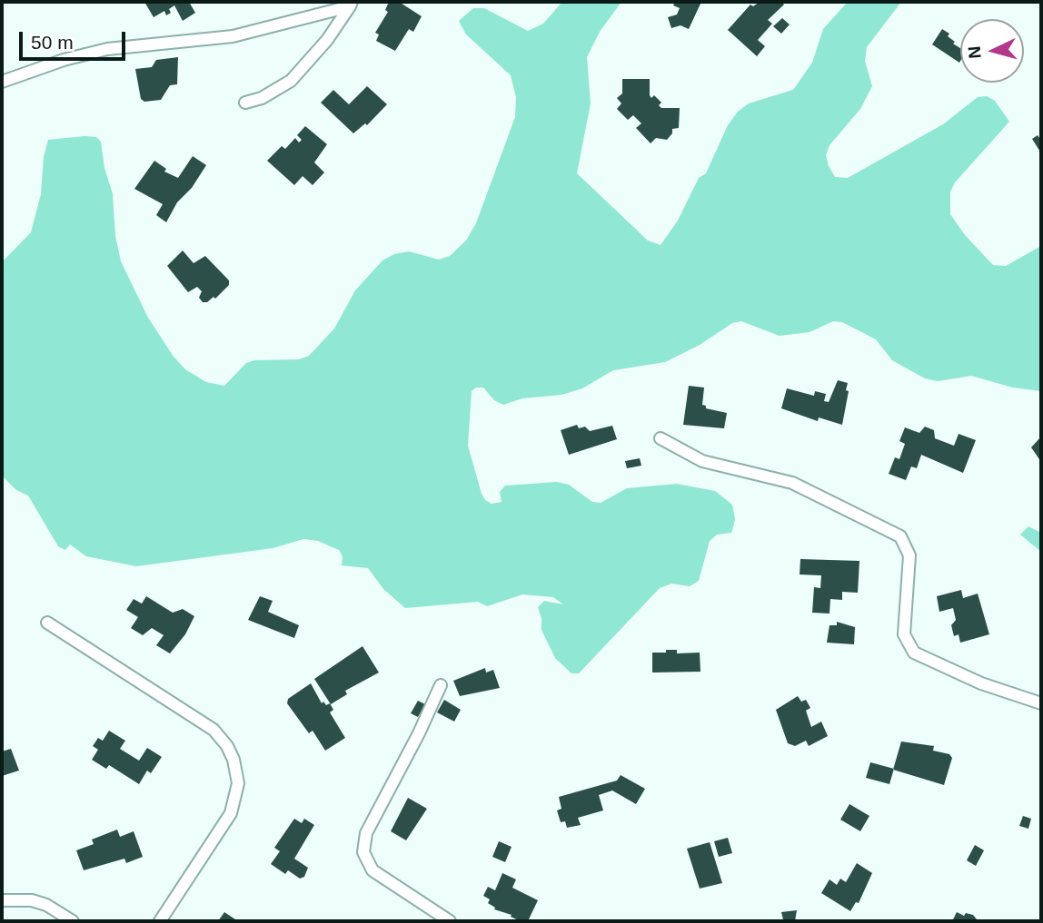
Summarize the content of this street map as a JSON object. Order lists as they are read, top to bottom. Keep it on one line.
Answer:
{"scale_bar":"50 m","north":"left"}
